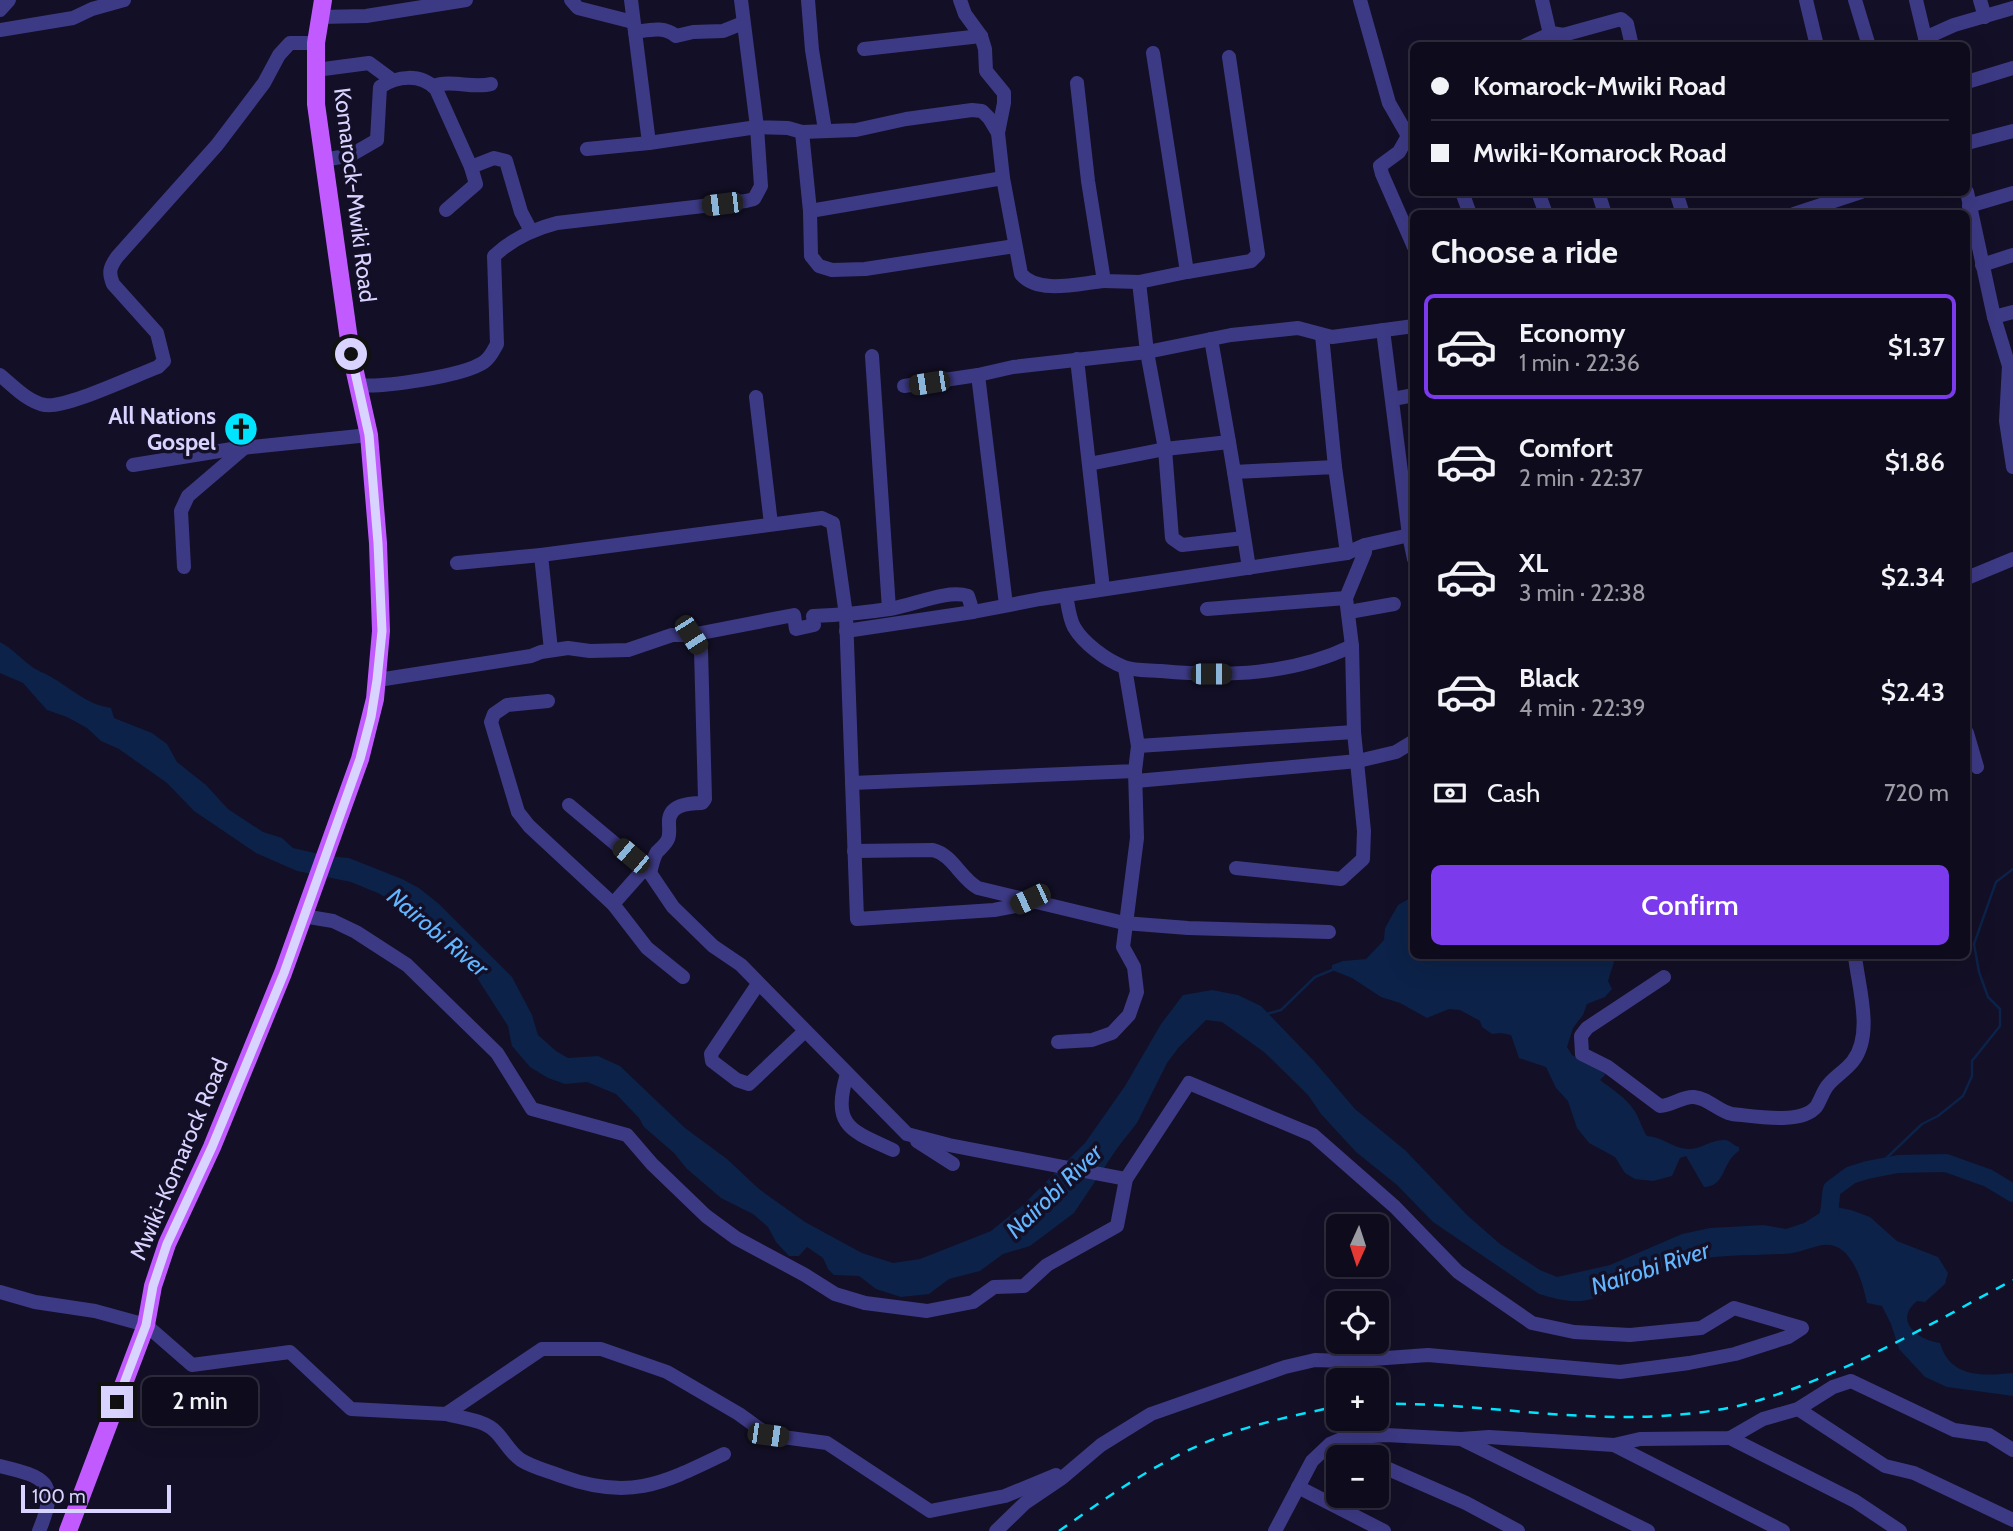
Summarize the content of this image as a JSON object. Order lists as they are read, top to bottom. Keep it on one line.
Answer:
{"streets":{"main road":["Komarock-Mwiki Road","Mwiki-Komarock Road"]},"crossings":[["Komarock-Mwiki Road","Mwiki-Komarock Road"]],"water":["Nairobi River"],"places":{"church":["All Nations Gospel"]},"scale_bar":"100 m","north":"bottom","page":{"banner":["Komarock-Mwiki Road","Mwiki-Komarock Road"],"heading":"Choose a ride","list":[{"name":"Economy","note":"1 min · 22:36","value":"$1.37"},{"name":"Comfort","note":"2 min · 22:37","value":"$1.86"},{"name":"XL","note":"3 min · 22:38","value":"$2.34"},{"name":"Black","note":"4 min · 22:39","value":"$2.43"}],"pay":["Cash","720 m"],"buttons":"Confirm","map_buttons":["+","−"],"bubble":"2 min","scale":"100 m"}}
